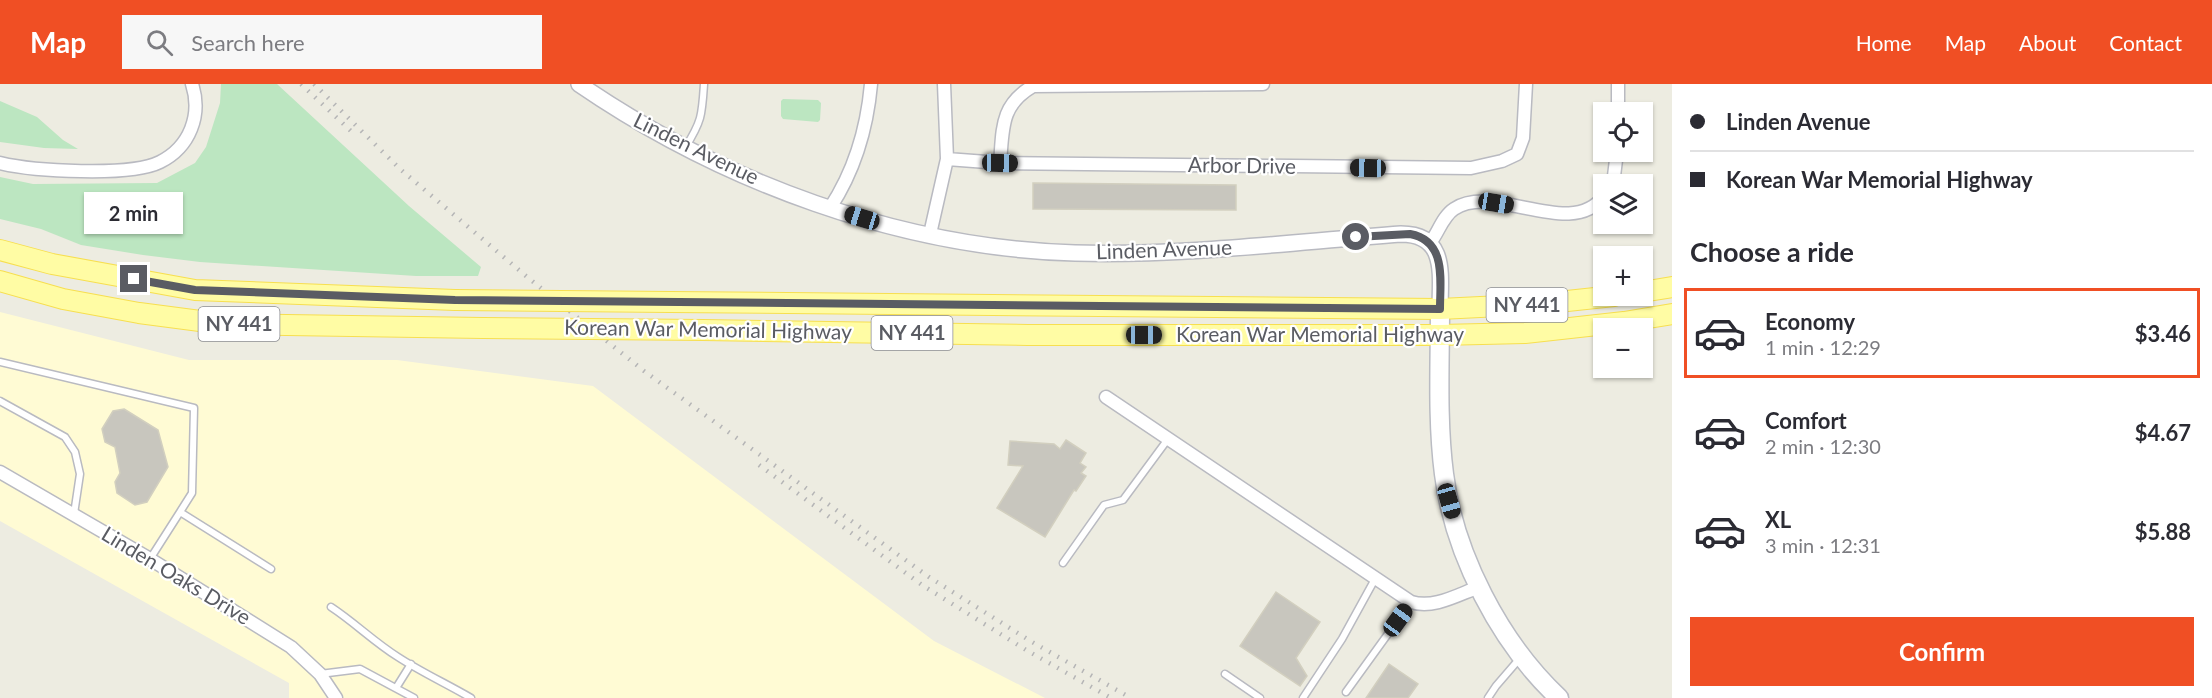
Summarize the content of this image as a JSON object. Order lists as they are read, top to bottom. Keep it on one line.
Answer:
{"streets":{"main road":["NY 441","Korean War Memorial Highway"],"street":["Linden Avenue","Arbor Drive","Linden Oaks Drive"]},"page":{"header":"Map","search":"Search here","nav":["Home","Map","About","Contact"],"banner":["Linden Avenue","Korean War Memorial Highway"],"map_buttons":["+","−"],"bubble":"2 min","heading":"Choose a ride","list":[{"name":"Economy","note":"1 min · 12:29","value":"$3.46"},{"name":"Comfort","note":"2 min · 12:30","value":"$4.67"},{"name":"XL","note":"3 min · 12:31","value":"$5.88"}],"buttons":"Confirm"}}
